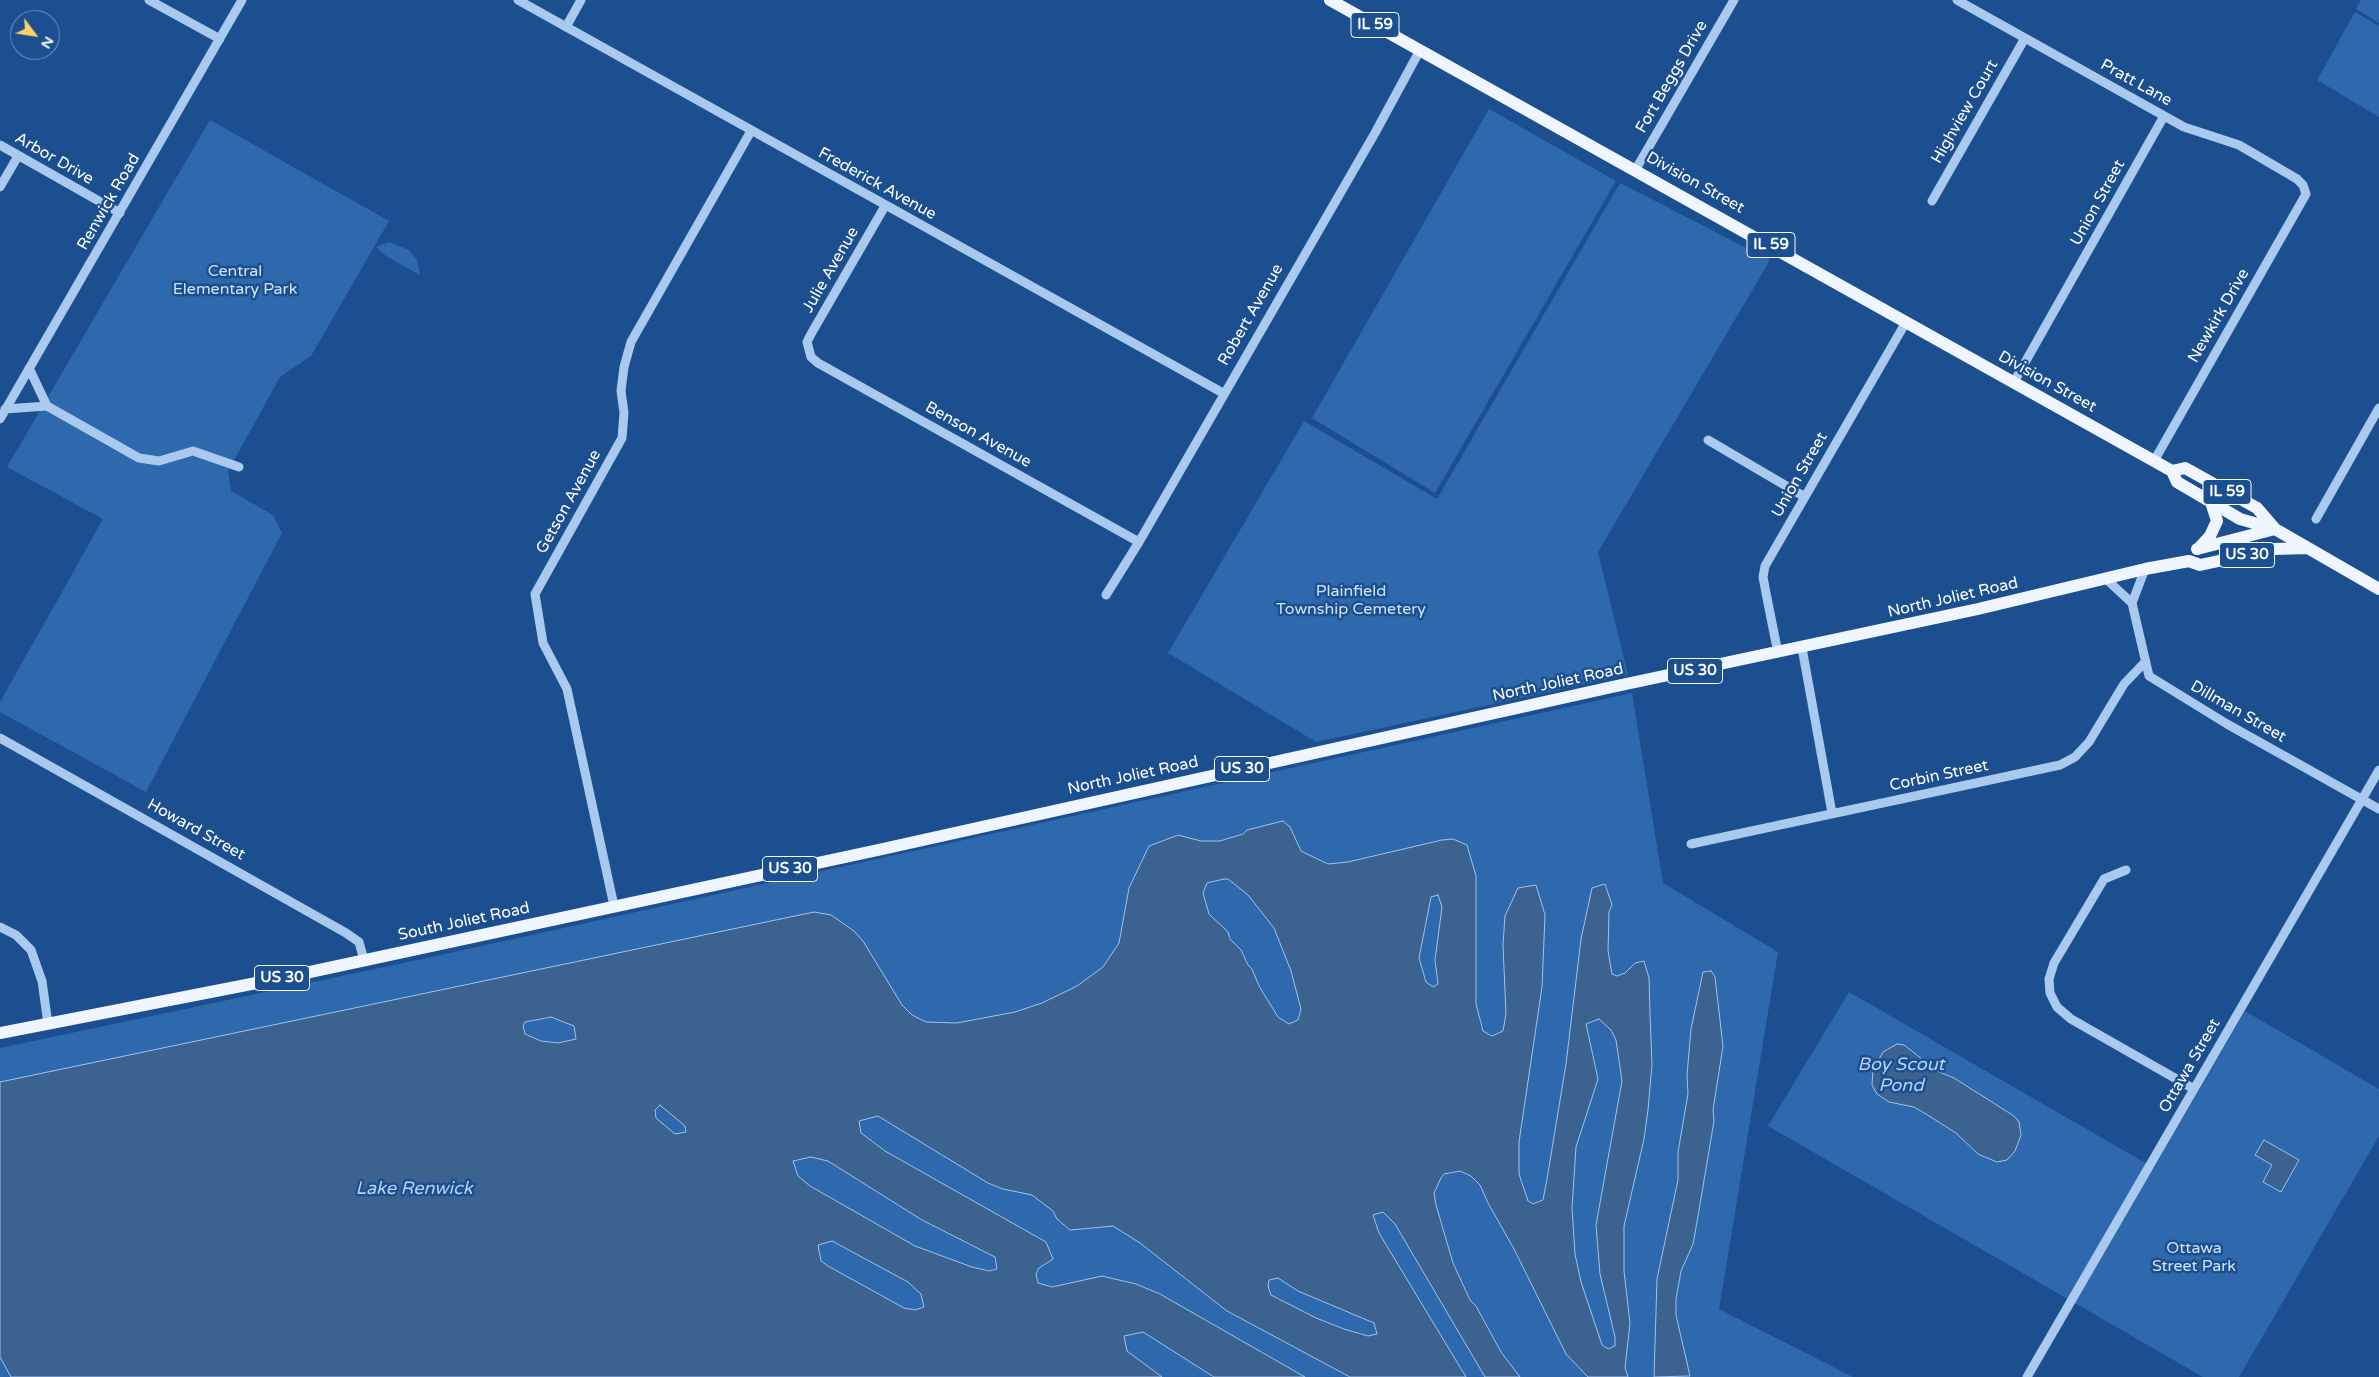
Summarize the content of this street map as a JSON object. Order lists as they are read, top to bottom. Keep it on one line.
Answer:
{"streets":{"main road":["IL 59","Division Street","US 30","North Joliet Road","South Joliet Road"],"street":["Fort Beggs Drive","Pratt Lane","Highview Court","Arbor Drive","Frederick Avenue","Renwick Road","Union Street","Julie Avenue","Robert Avenue","Newkirk Drive","Benson Avenue","Getson Avenue","Dillman Street","Corbin Street","Howard Street","Ottawa Street"]},"crossings":[["Fort Beggs Drive","Division Street"],["Pratt Lane","Highview Court"],["Pratt Lane","Union Street"],["Pratt Lane","Newkirk Drive"],["Arbor Drive","Renwick Road"],["Division Street","Union Street"],["Division Street","Robert Avenue"],["Division Street","Newkirk Drive"],["Division Street","US 30"],["Frederick Avenue","Julie Avenue"],["Frederick Avenue","Robert Avenue"],["Frederick Avenue","Getson Avenue"],["Union Street","North Joliet Road"],["Julie Avenue","Benson Avenue"],["Robert Avenue","Benson Avenue"],["Getson Avenue","South Joliet Road"],["US 30","North Joliet Road"],["North Joliet Road","South Joliet Road"],["Dillman Street","Corbin Street"],["Dillman Street","Ottawa Street"],["Howard Street","South Joliet Road"]],"water":["Boy Scout Pond","Lake Renwick"],"parks":["Central Elementary Park","Plainfield Township Cemetery","Ottawa Street Park"],"north":"bottom right"}
